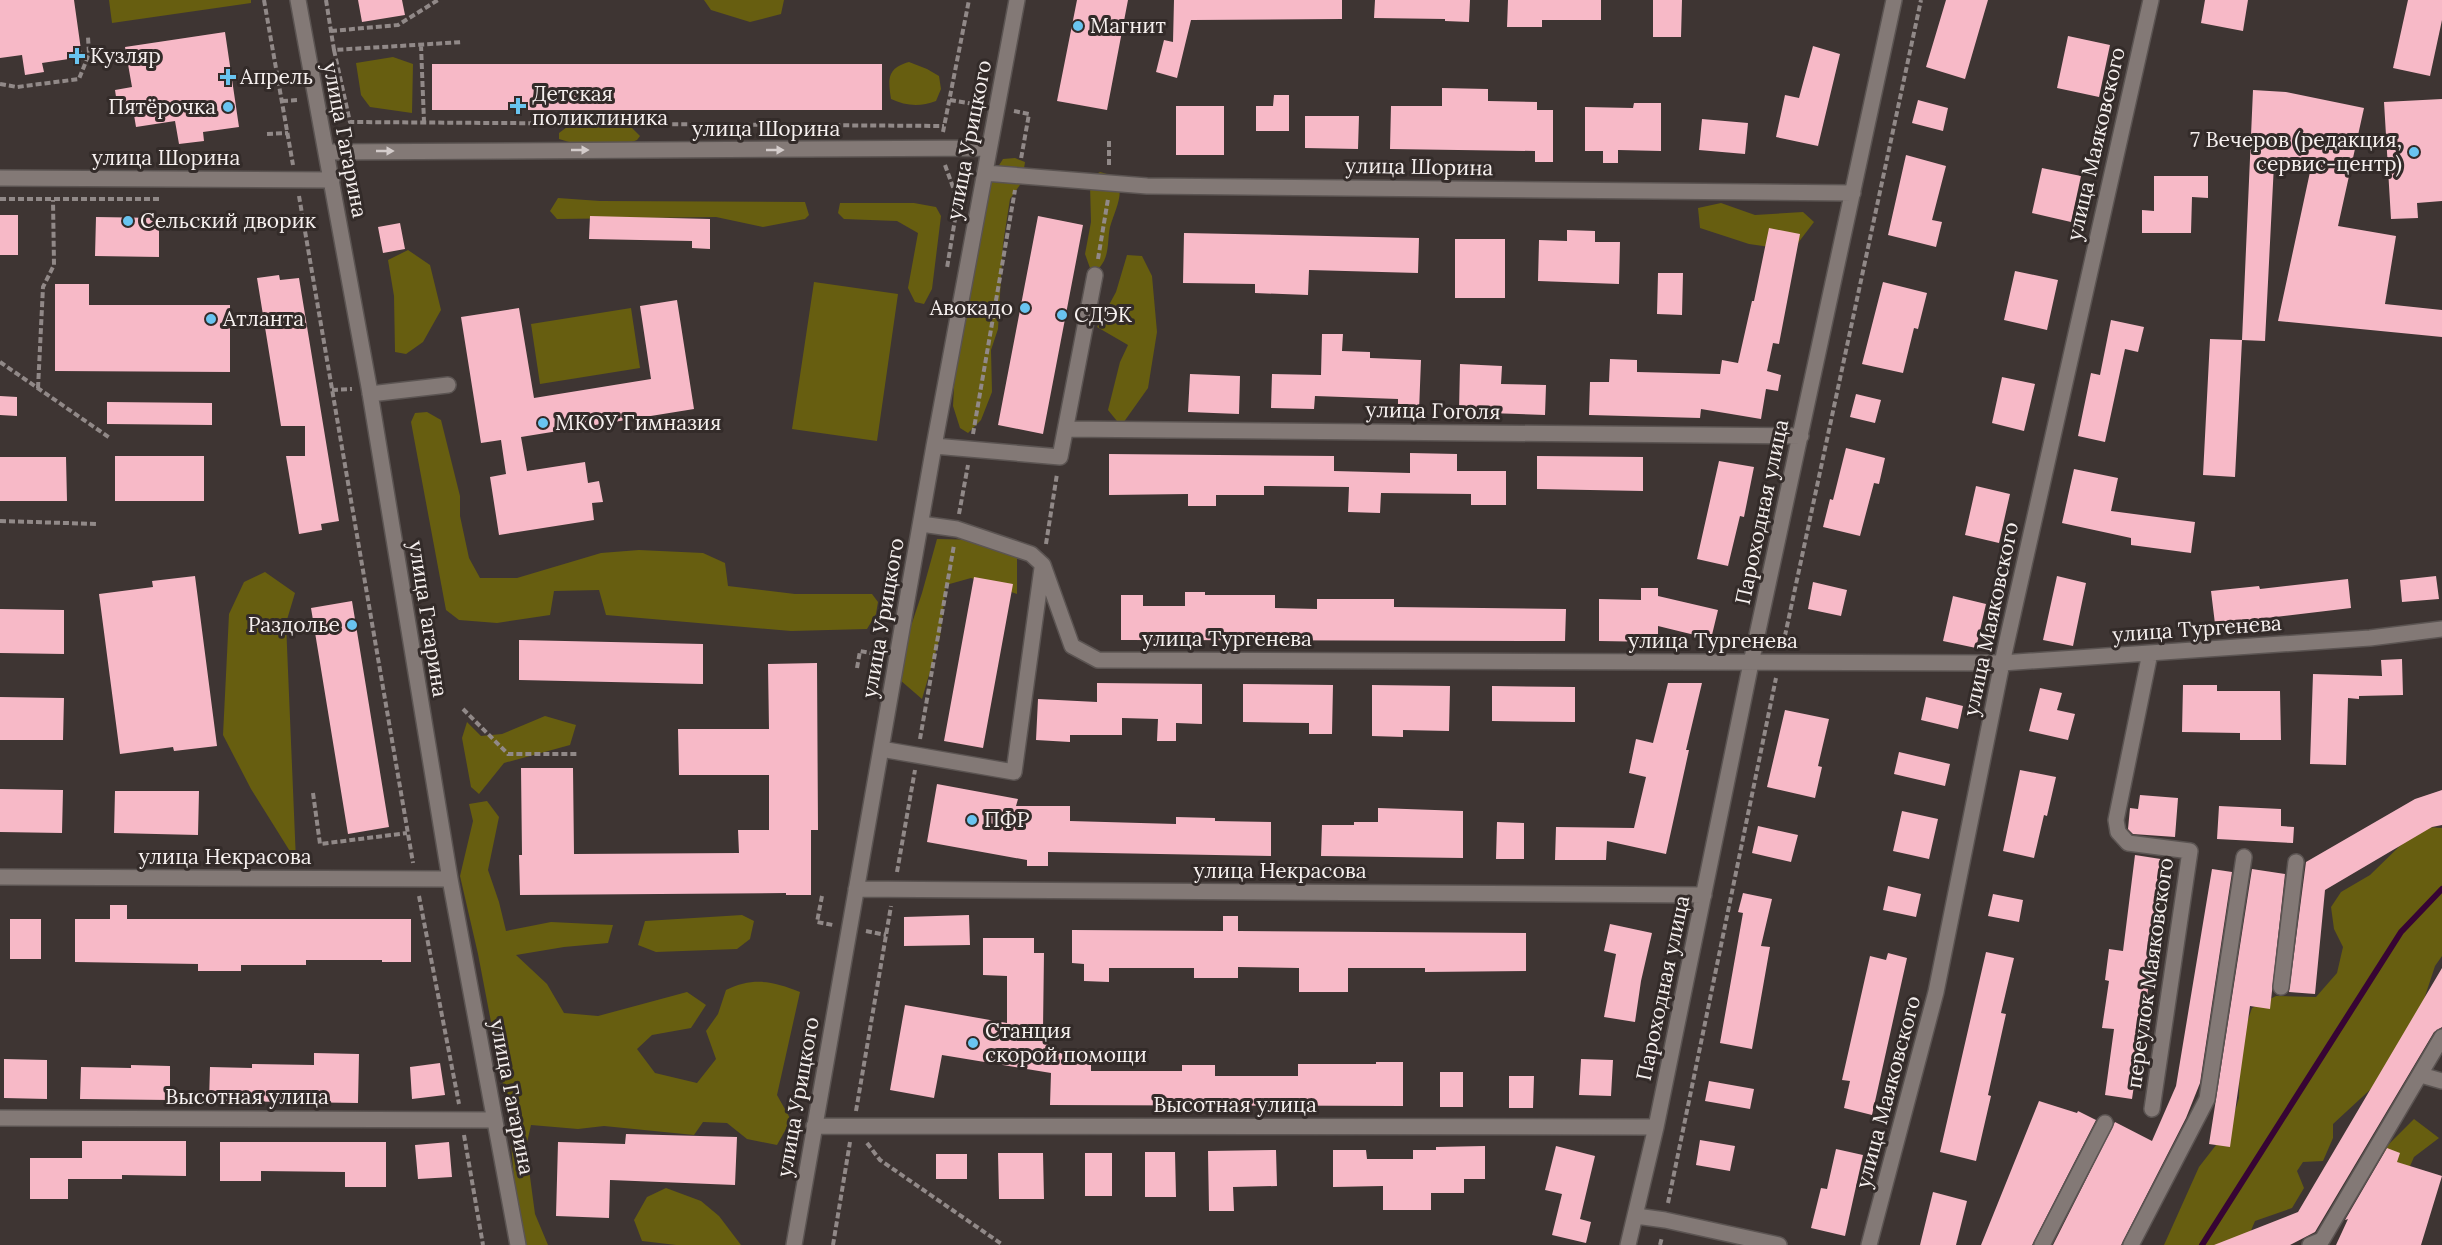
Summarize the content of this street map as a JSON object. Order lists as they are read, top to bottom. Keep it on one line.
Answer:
{"streets":{"street":["улица Шорина","улица Гагарина","улица Урицкого","улица Маяковского","улица Гоголя","Пароходная улица","улица Тургенева","улица Некрасова","переулок Маяковского","Высотная улица"]},"crossings":[["улица Шорина","улица Гагарина"],["улица Шорина","улица Урицкого"],["улица Шорина","Пароходная улица"],["улица Гагарина","улица Некрасова"],["улица Гагарина","Высотная улица"],["улица Урицкого","улица Некрасова"],["улица Урицкого","Высотная улица"],["улица Маяковского","улица Тургенева"],["улица Гоголя","Пароходная улица"],["Пароходная улица","улица Тургенева"],["Пароходная улица","улица Некрасова"],["Пароходная улица","Высотная улица"],["улица Тургенева","переулок Маяковского"]],"places":{"other":["Магнит","Пятёрочка","7 Вечеров (редакция, сервис-центр)","Сельский дворик","Авокадо","СДЭК","Атланта","МКОУ Гимназия","Раздолье","ПФР","Станция скорой помощи"],"health":["Кузляр","Апрель","Детская поликлиника"]}}
